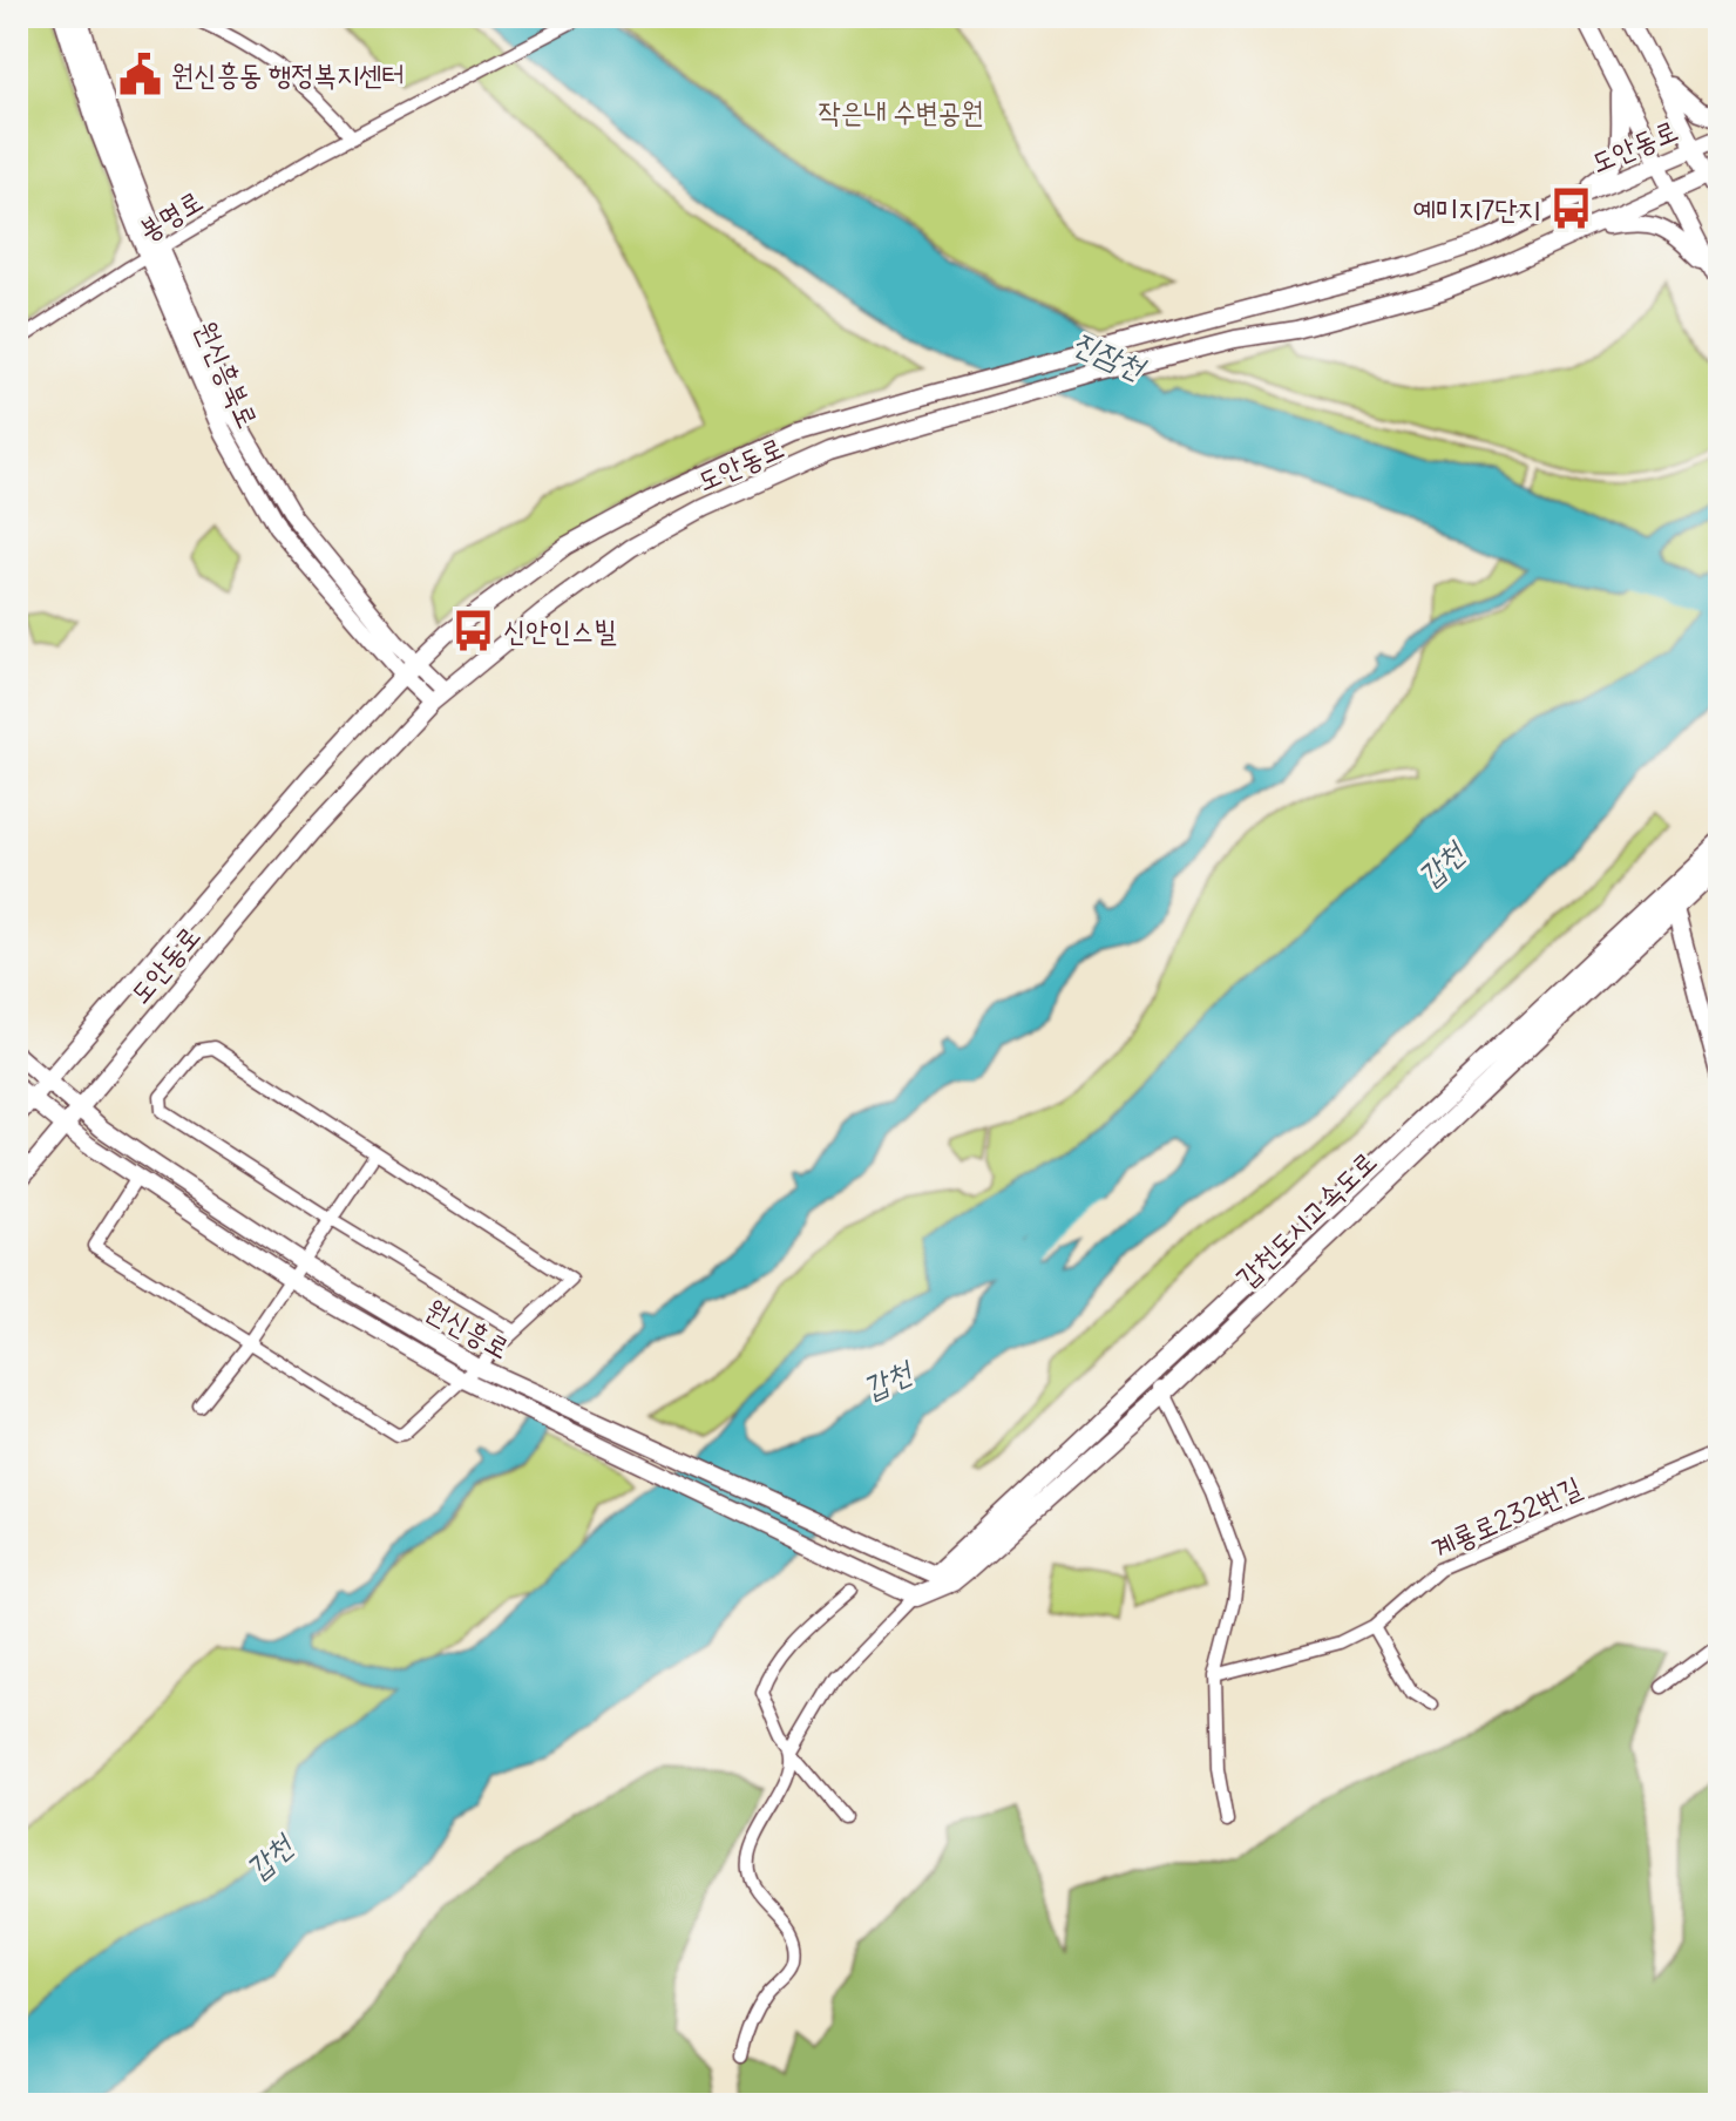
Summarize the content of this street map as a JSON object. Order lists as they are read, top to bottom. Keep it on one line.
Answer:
{"streets":{"main road":["갑천도시고속도로"],"street":["도안동로","봉명로","원신흥북로","원신흥로","계룡로232번길"]},"crossings":[["도안동로","원신흥북로"],["도안동로","원신흥로"],["봉명로","원신흥북로"],["갑천도시고속도로","원신흥로"]],"water":["진잠천","갑천"],"parks":["작은내 수변공원"],"places":{"public building":["원신흥동 행정복지센터"],"bus stop":["예미지7단지","신안인스빌"]}}
